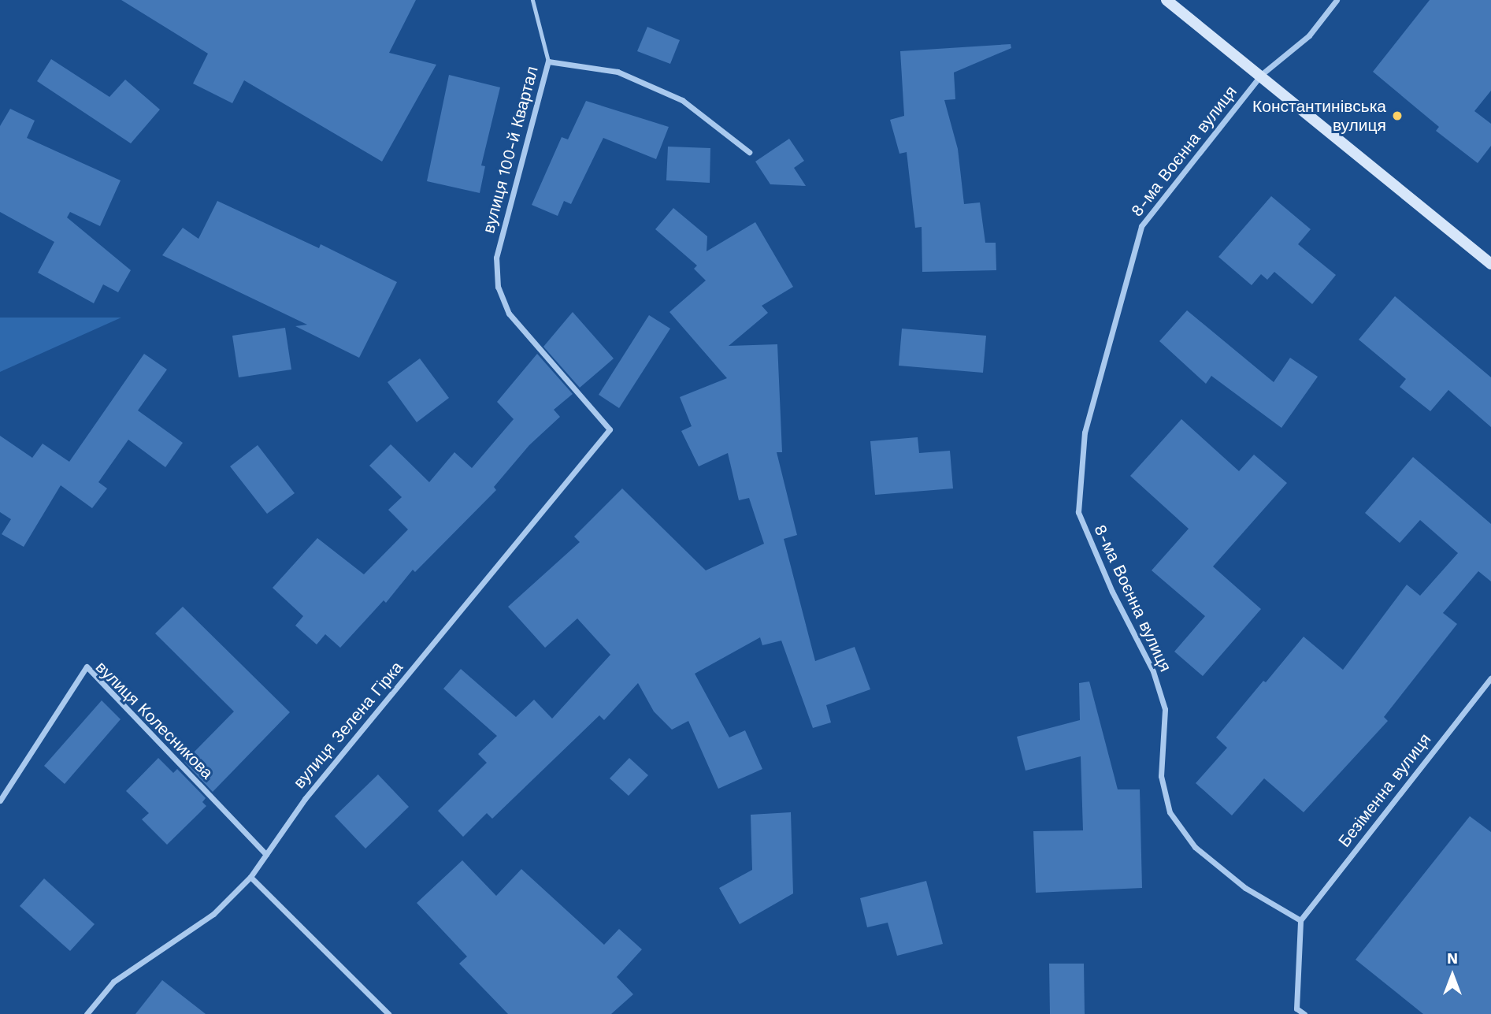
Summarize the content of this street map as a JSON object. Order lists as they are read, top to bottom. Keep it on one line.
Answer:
{"streets":{"street":["вулиця 100-й Квартал","8-ма Воєнна вулиця","вулиця Колесникова","вулиця Зелена Гірка","Безіменна вулиця"]},"crossings":[["вулиця 100-й Квартал","вулиця Зелена Гірка"],["8-ма Воєнна вулиця","Безіменна вулиця"],["вулиця Колесникова","вулиця Зелена Гірка"]],"places":["Константинівська вулиця"],"north":"top"}
